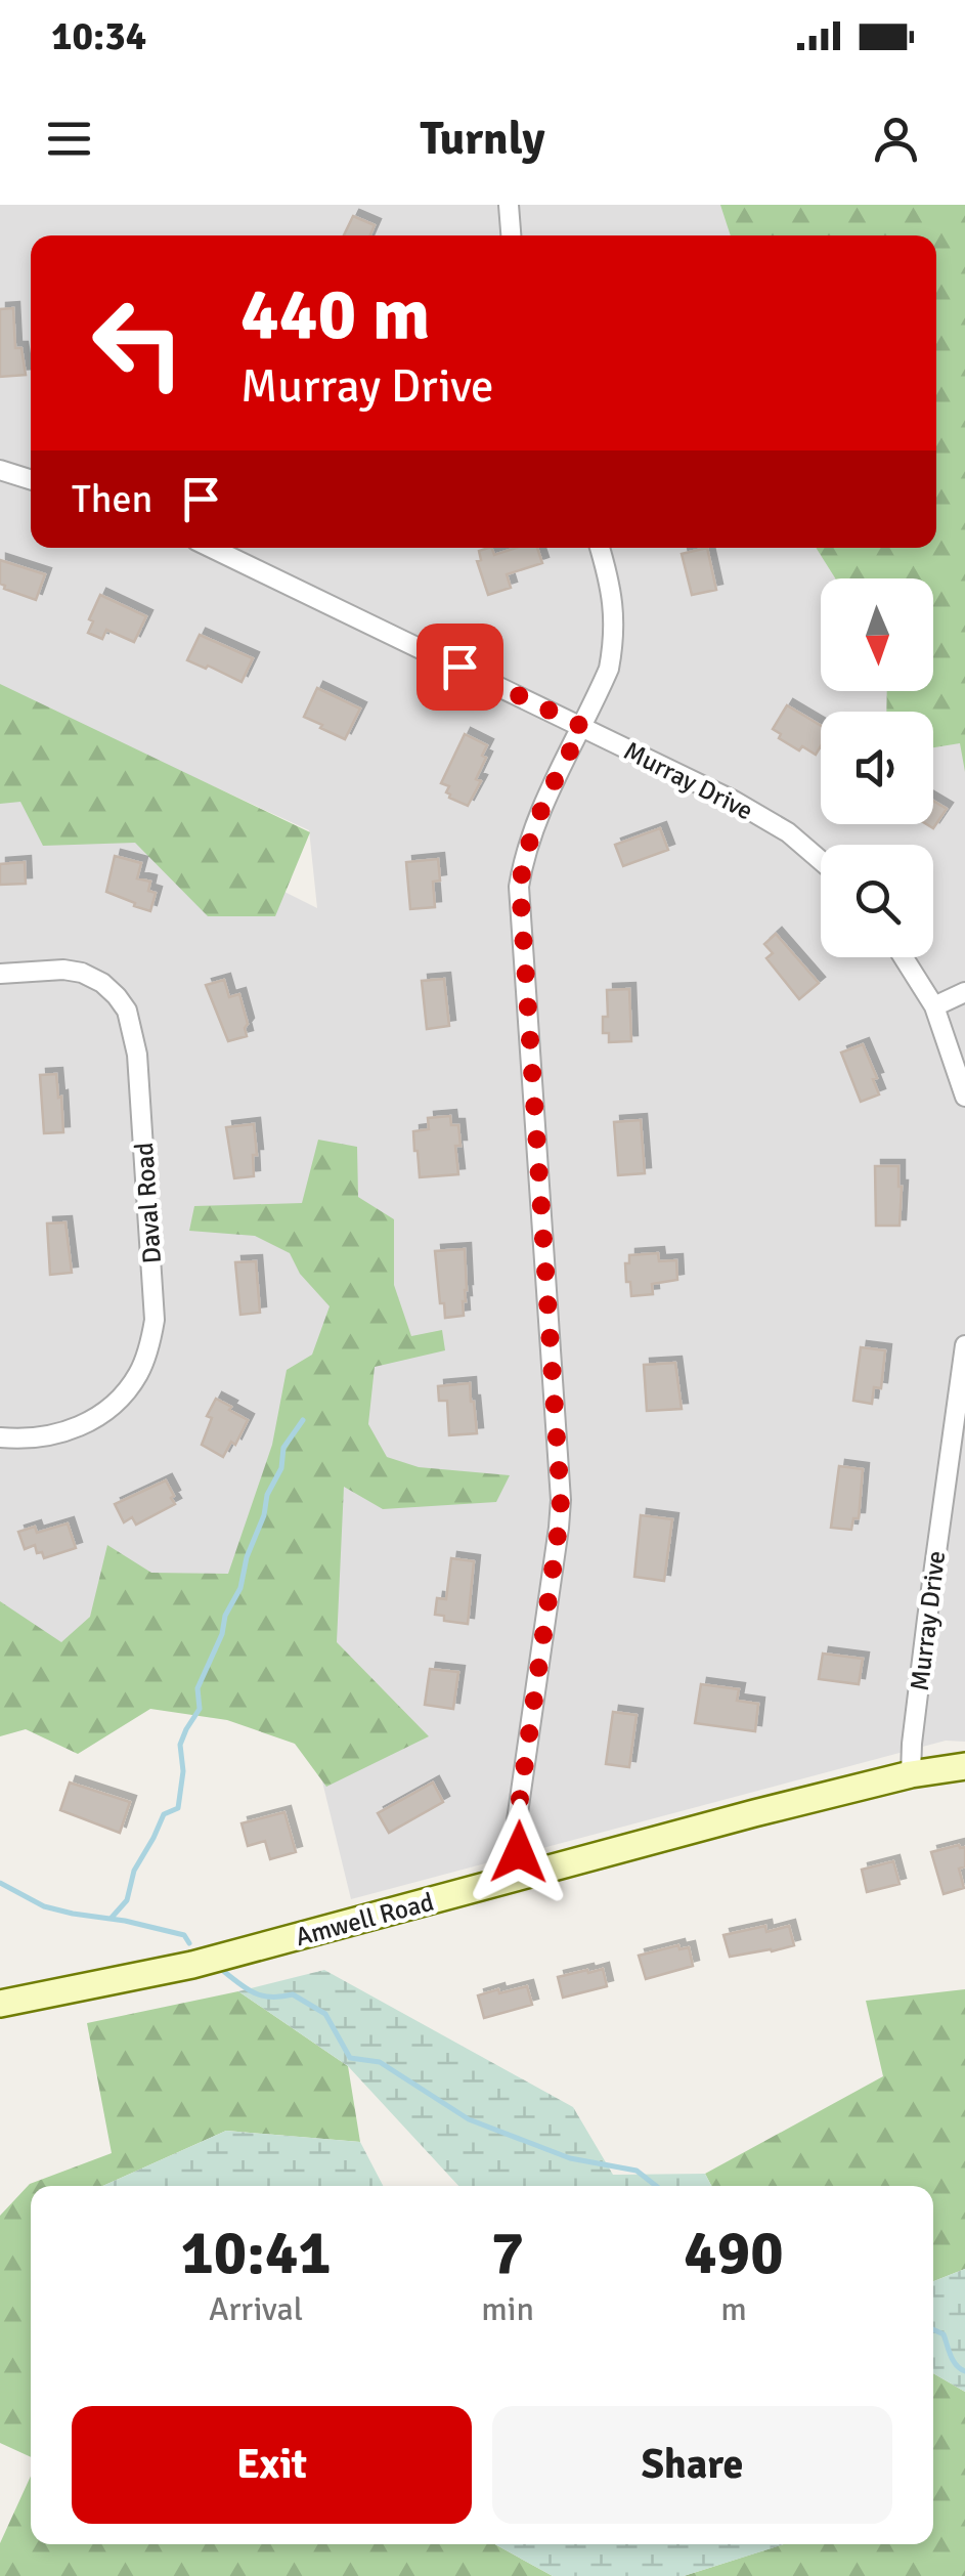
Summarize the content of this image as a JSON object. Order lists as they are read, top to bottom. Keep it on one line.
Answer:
{"streets":{"main road":["Amwell Road"],"street":["Murray Drive","Daval Road"]},"crossings":[["Murray Drive","Amwell Road"]],"north":"bottom","page":{"status":"10:34","header":"Turnly","turn":["440 m","Murray Drive"],"then":"Then","eta":["10:41","Arrival","7","min","490","m"],"buttons":["Exit","Share"]}}
